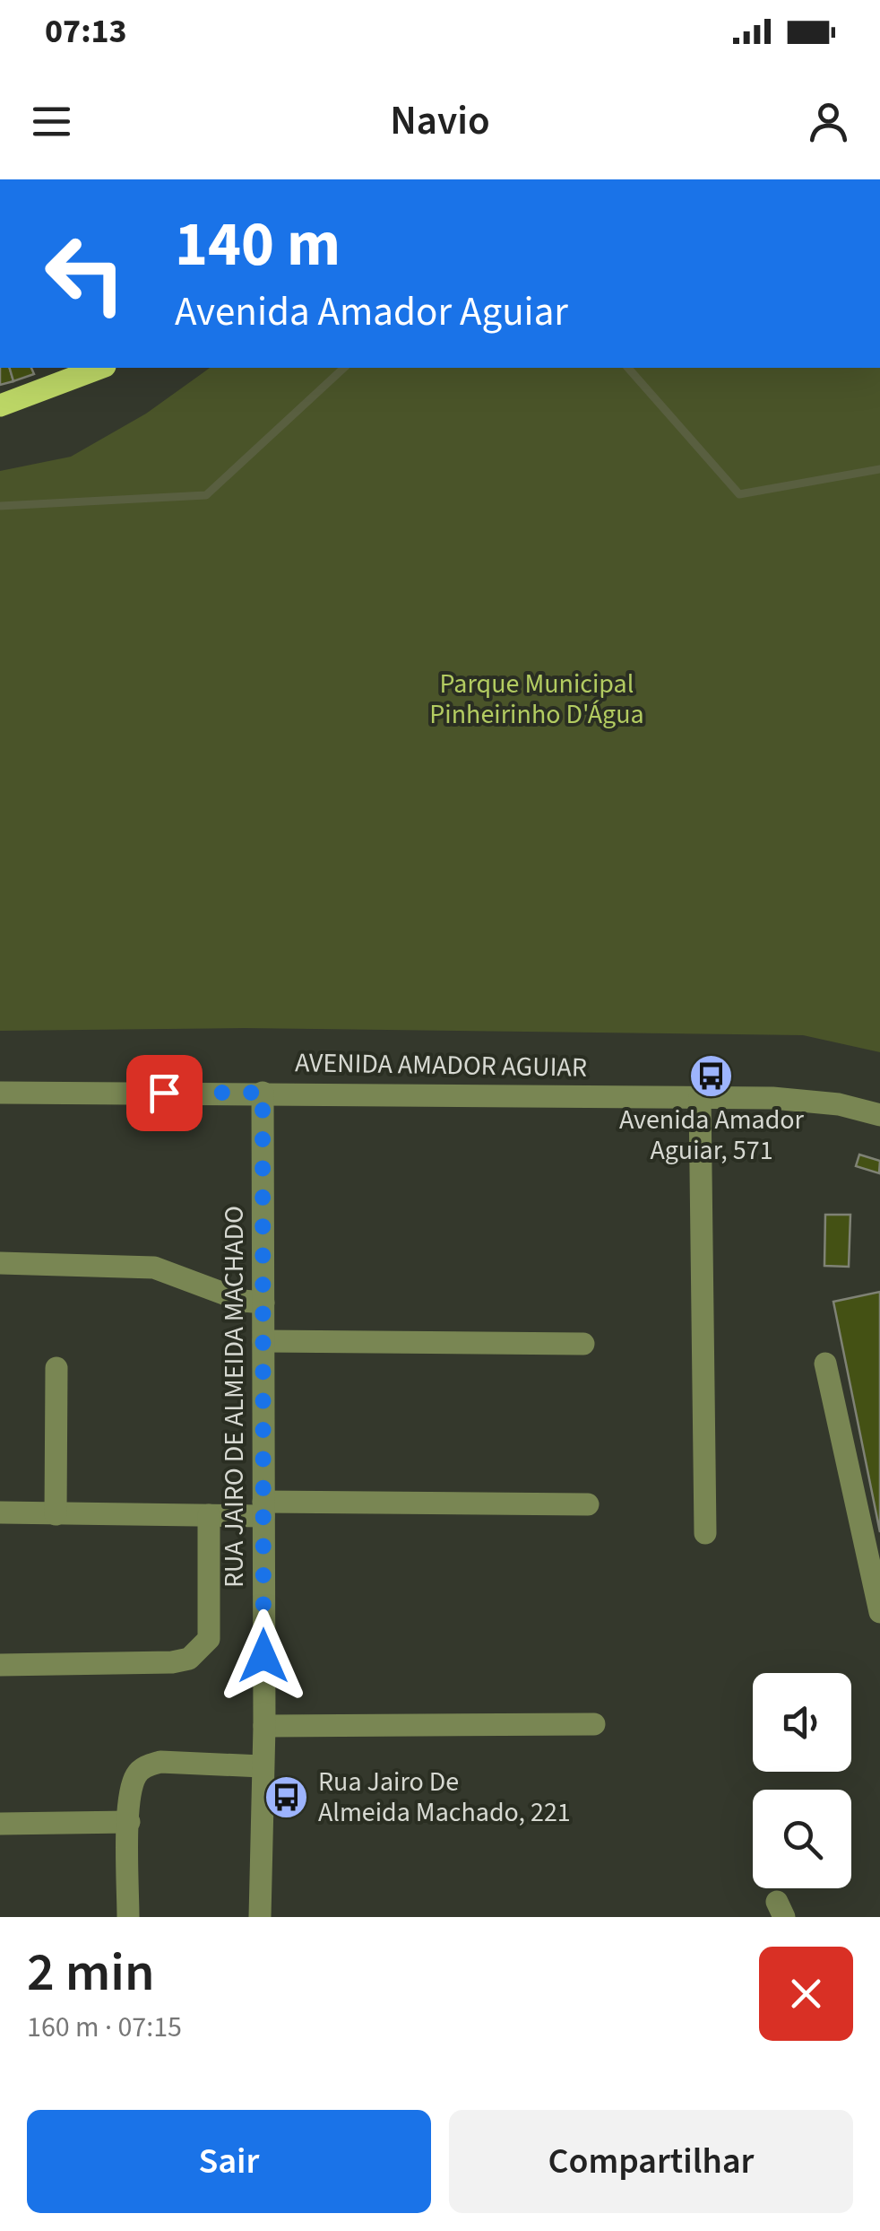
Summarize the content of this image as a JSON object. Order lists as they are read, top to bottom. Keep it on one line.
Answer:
{"streets":{"street":["AVENIDA AMADOR AGUIAR","RUA JAIRO DE ALMEIDA MACHADO"]},"crossings":[["AVENIDA AMADOR AGUIAR","RUA JAIRO DE ALMEIDA MACHADO"]],"parks":["Parque Municipal Pinheirinho D'Água"],"places":{"bus stop":["Avenida Amador Aguiar, 571","Rua Jairo De Almeida Machado, 221"]},"page":{"status":"07:13","header":"Navio","turn":["140 m","Avenida Amador Aguiar"],"heading":["2 min","160 m · 07:15"],"buttons":["Sair","Compartilhar"]}}
